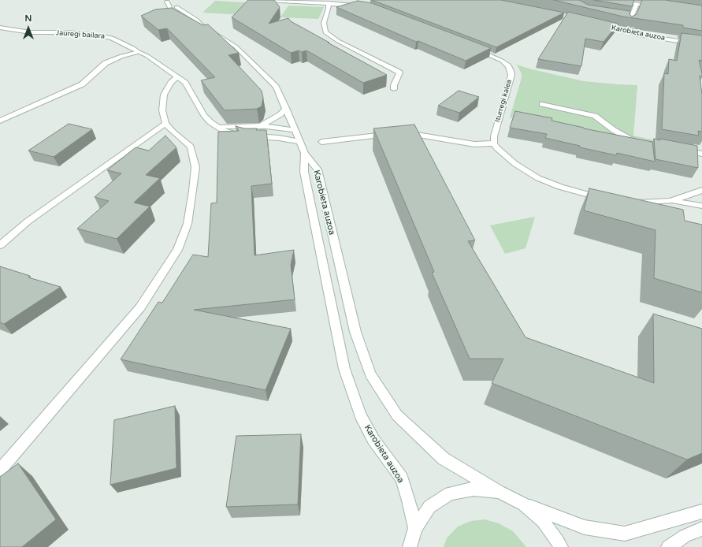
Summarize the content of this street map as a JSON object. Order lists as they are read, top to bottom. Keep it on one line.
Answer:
{"streets":{"street":["Karobieta auzoa","Jauregi bailara","Iturregi kalea"]},"north":"top"}
